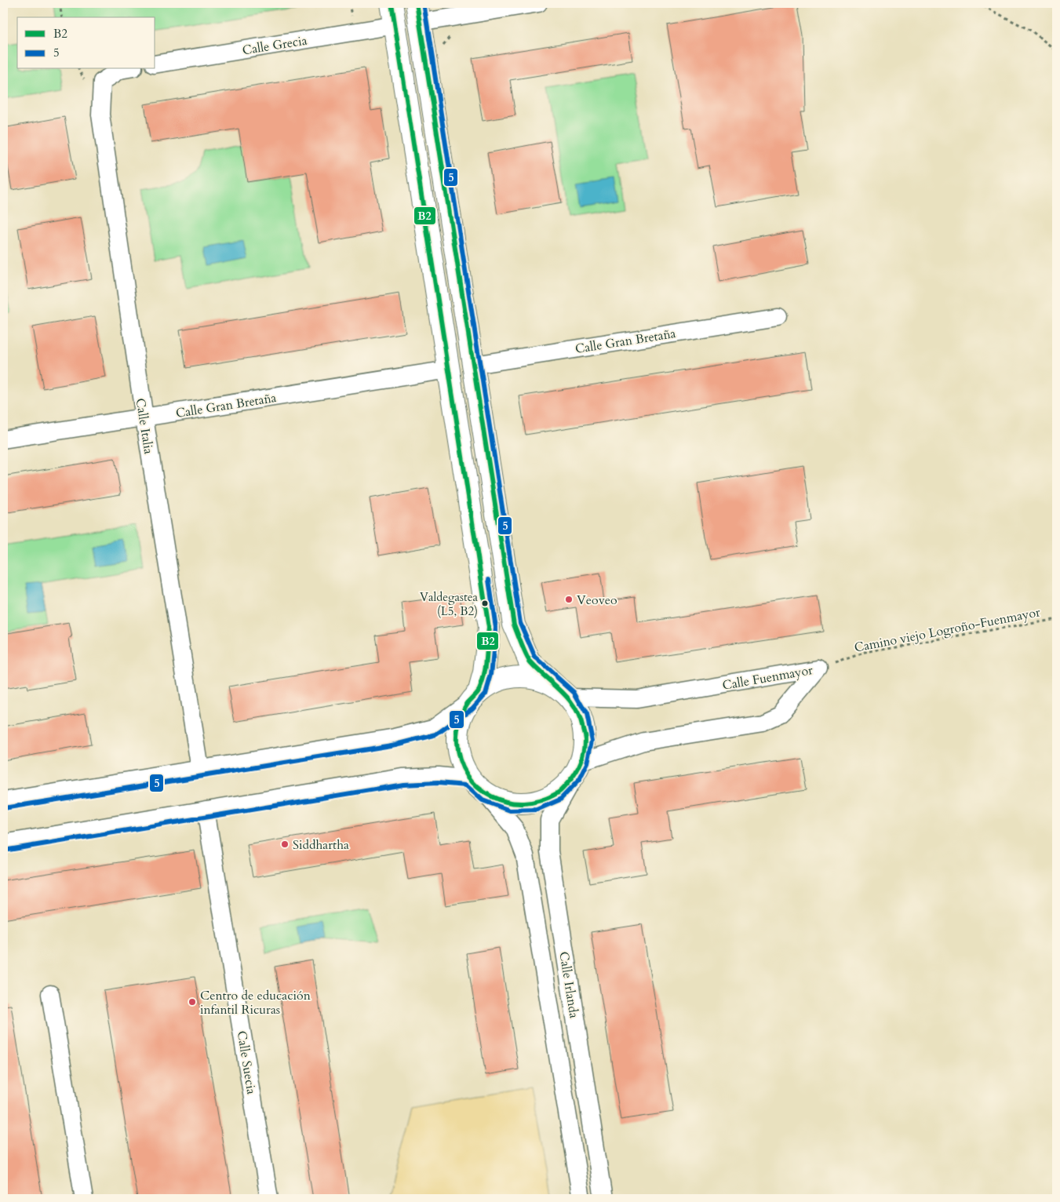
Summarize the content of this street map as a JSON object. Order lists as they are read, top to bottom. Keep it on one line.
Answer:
{"streets":{"street":["Calle Grecia","Calle Gran Bretaña","Calle Italia","Calle Fuenmayor","Calle Irlanda","Calle Suecia"],"path":["Camino viejo Logroño-Fuenmayor"]},"crossings":[["Calle Gran Bretaña","Calle Italia"],["Camino viejo Logroño-Fuenmayor","Calle Fuenmayor"],["Calle Fuenmayor","Calle Irlanda"]],"places":["Veoveo","Valdegastea (L5, B2)","Siddhartha","Centro de educación infantil Ricuras"],"lines":["transit line B2","transit line 5"],"legend":["B2","5"]}
